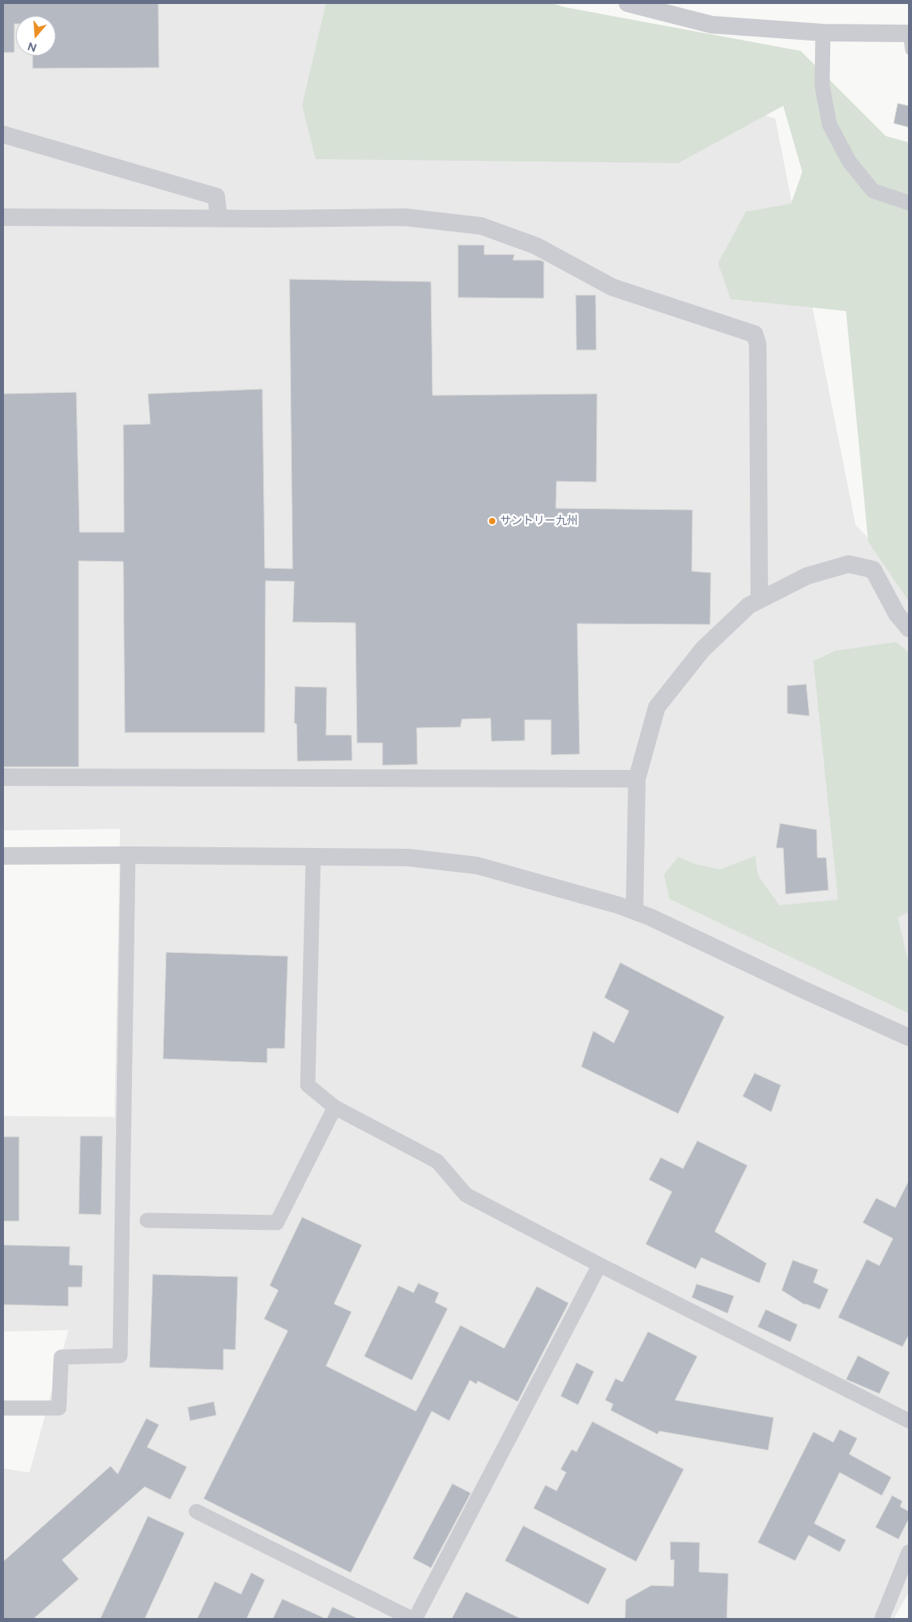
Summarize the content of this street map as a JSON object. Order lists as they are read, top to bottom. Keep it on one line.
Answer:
{"places":["サントリー九州"],"north":"bottom"}
